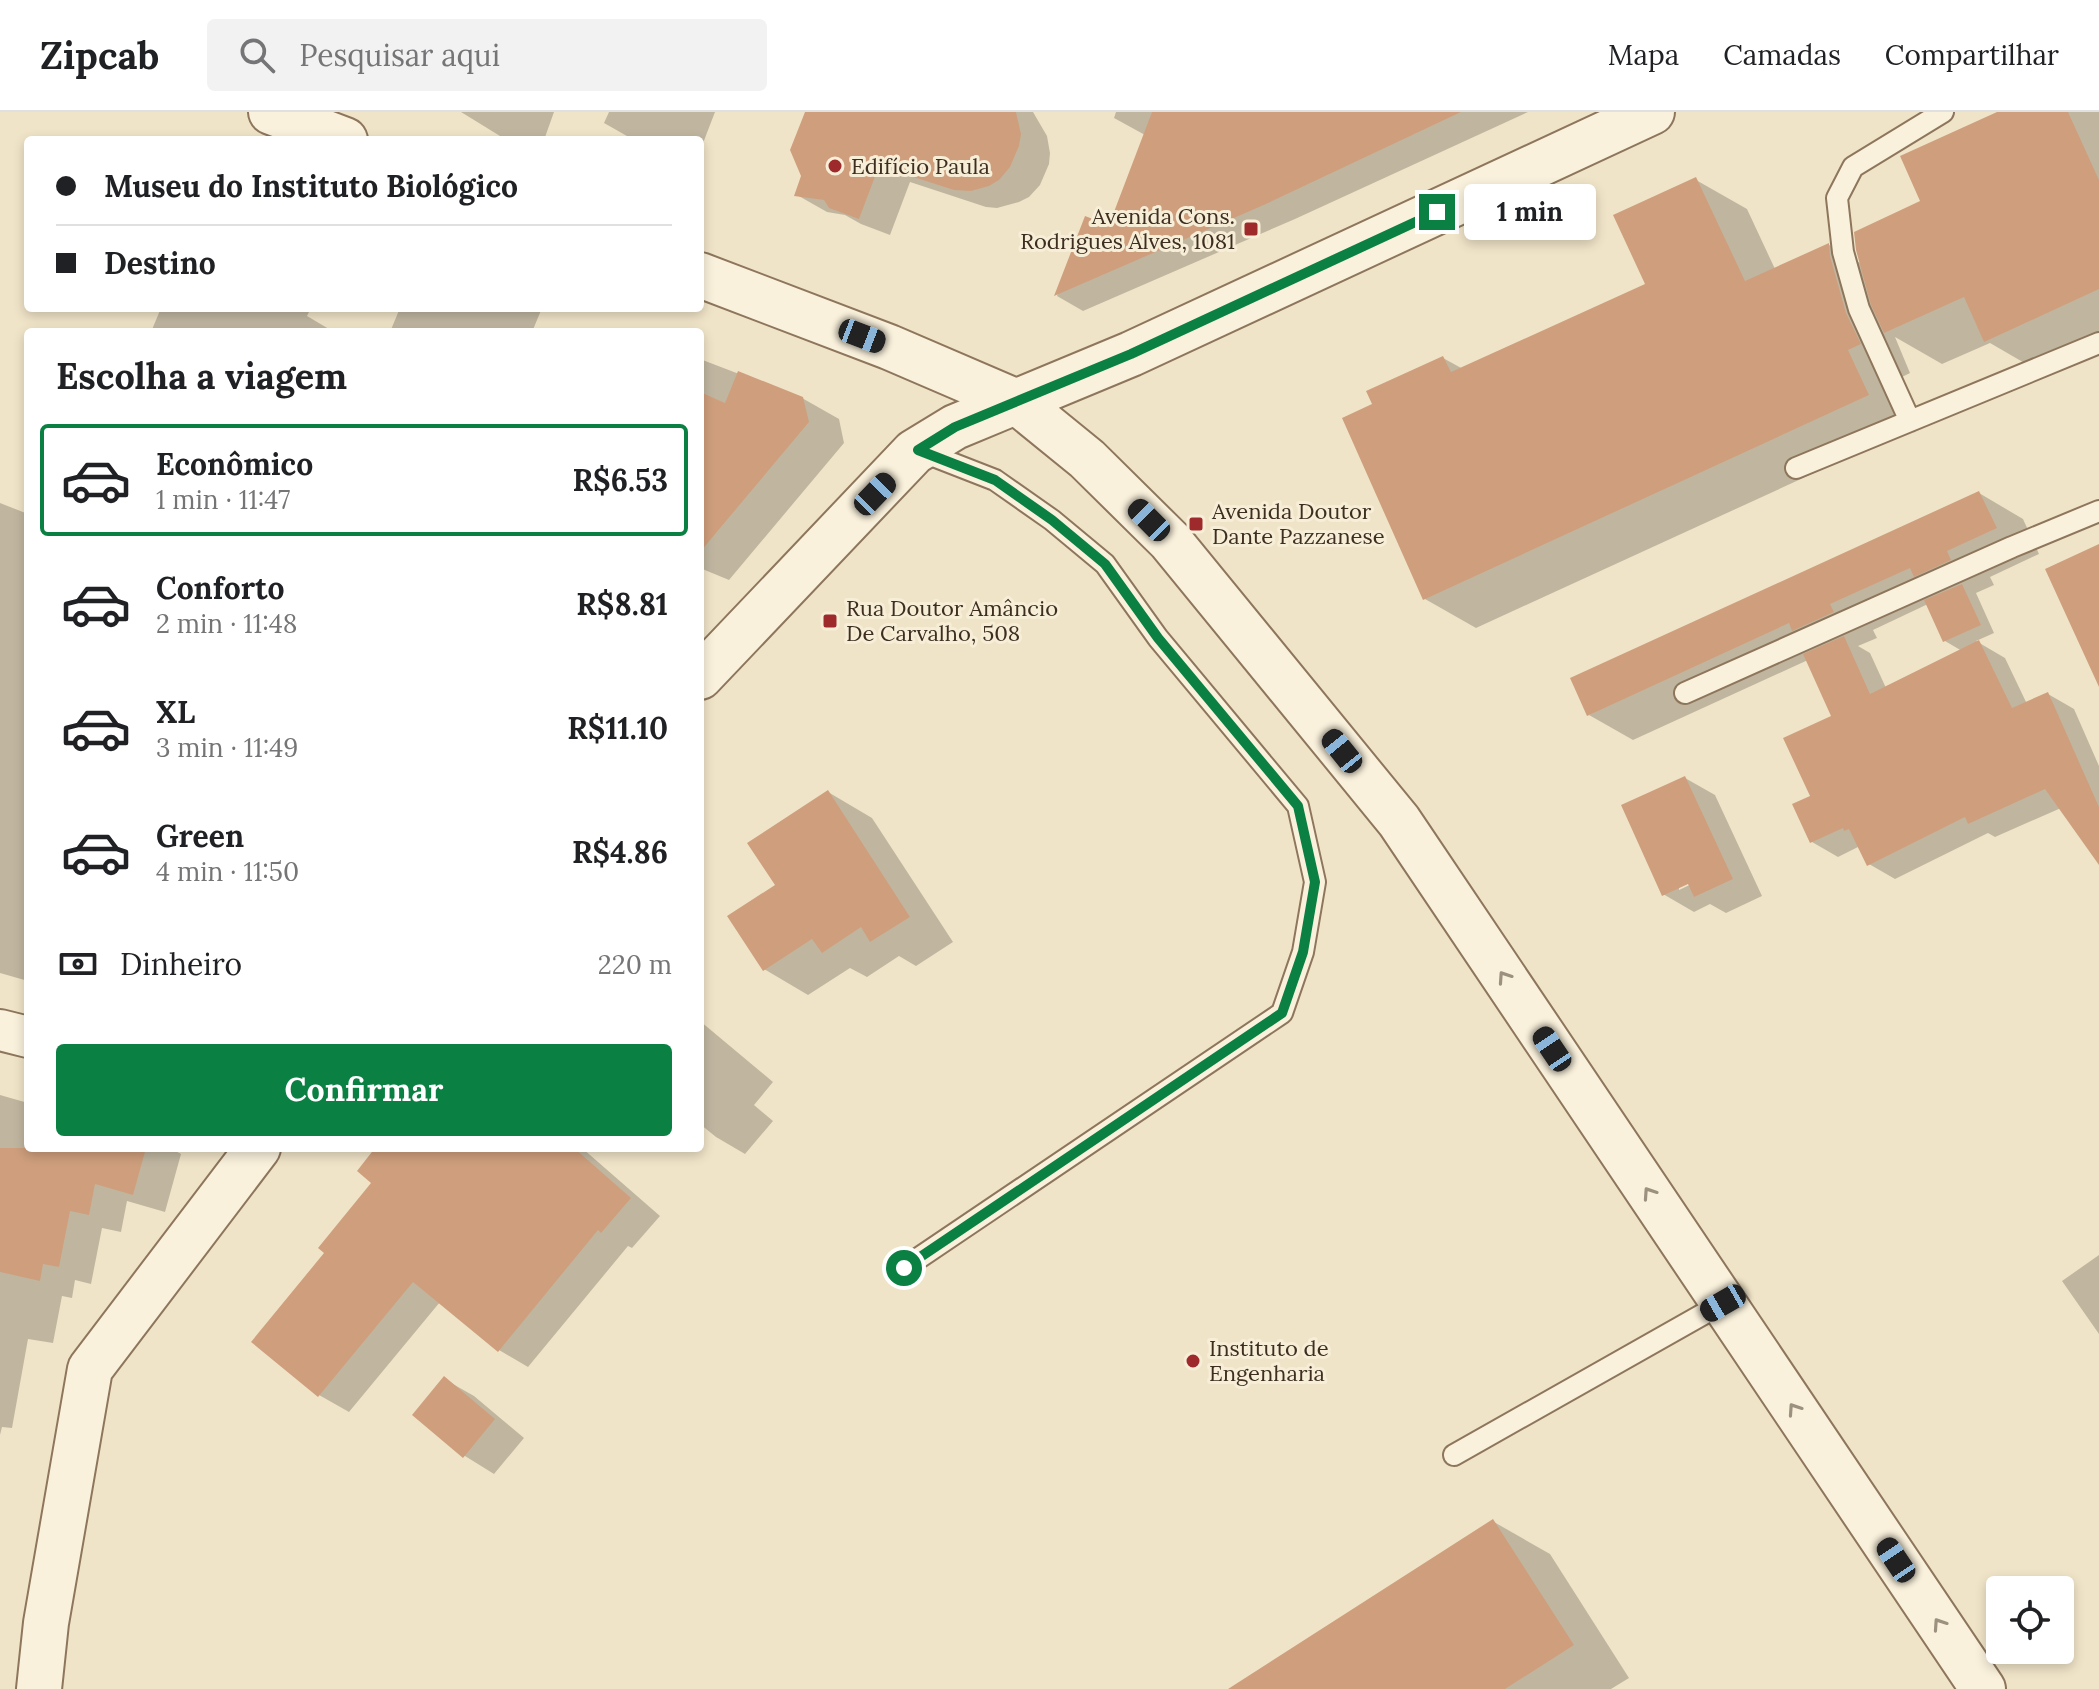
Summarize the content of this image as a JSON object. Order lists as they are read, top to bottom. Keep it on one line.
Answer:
{"places":{"other":["Edifício Paula","Instituto de Engenharia"],"transit":["Avenida Cons. Rodrigues Alves, 1081","Avenida Doutor Dante Pazzanese","Rua Doutor Amâncio De Carvalho, 508"]},"page":{"header":"Zipcab","search":"Pesquisar aqui","nav":["Mapa","Camadas","Compartilhar"],"banner":["Museu do Instituto Biológico","Destino"],"bubble":"1 min","heading":"Escolha a viagem","list":[{"name":"Econômico","note":"1 min · 11:47","value":"R$6.53"},{"name":"Conforto","note":"2 min · 11:48","value":"R$8.81"},{"name":"XL","note":"3 min · 11:49","value":"R$11.10"},{"name":"Green","note":"4 min · 11:50","value":"R$4.86"}],"pay":["Dinheiro","220 m"],"buttons":"Confirmar"}}
